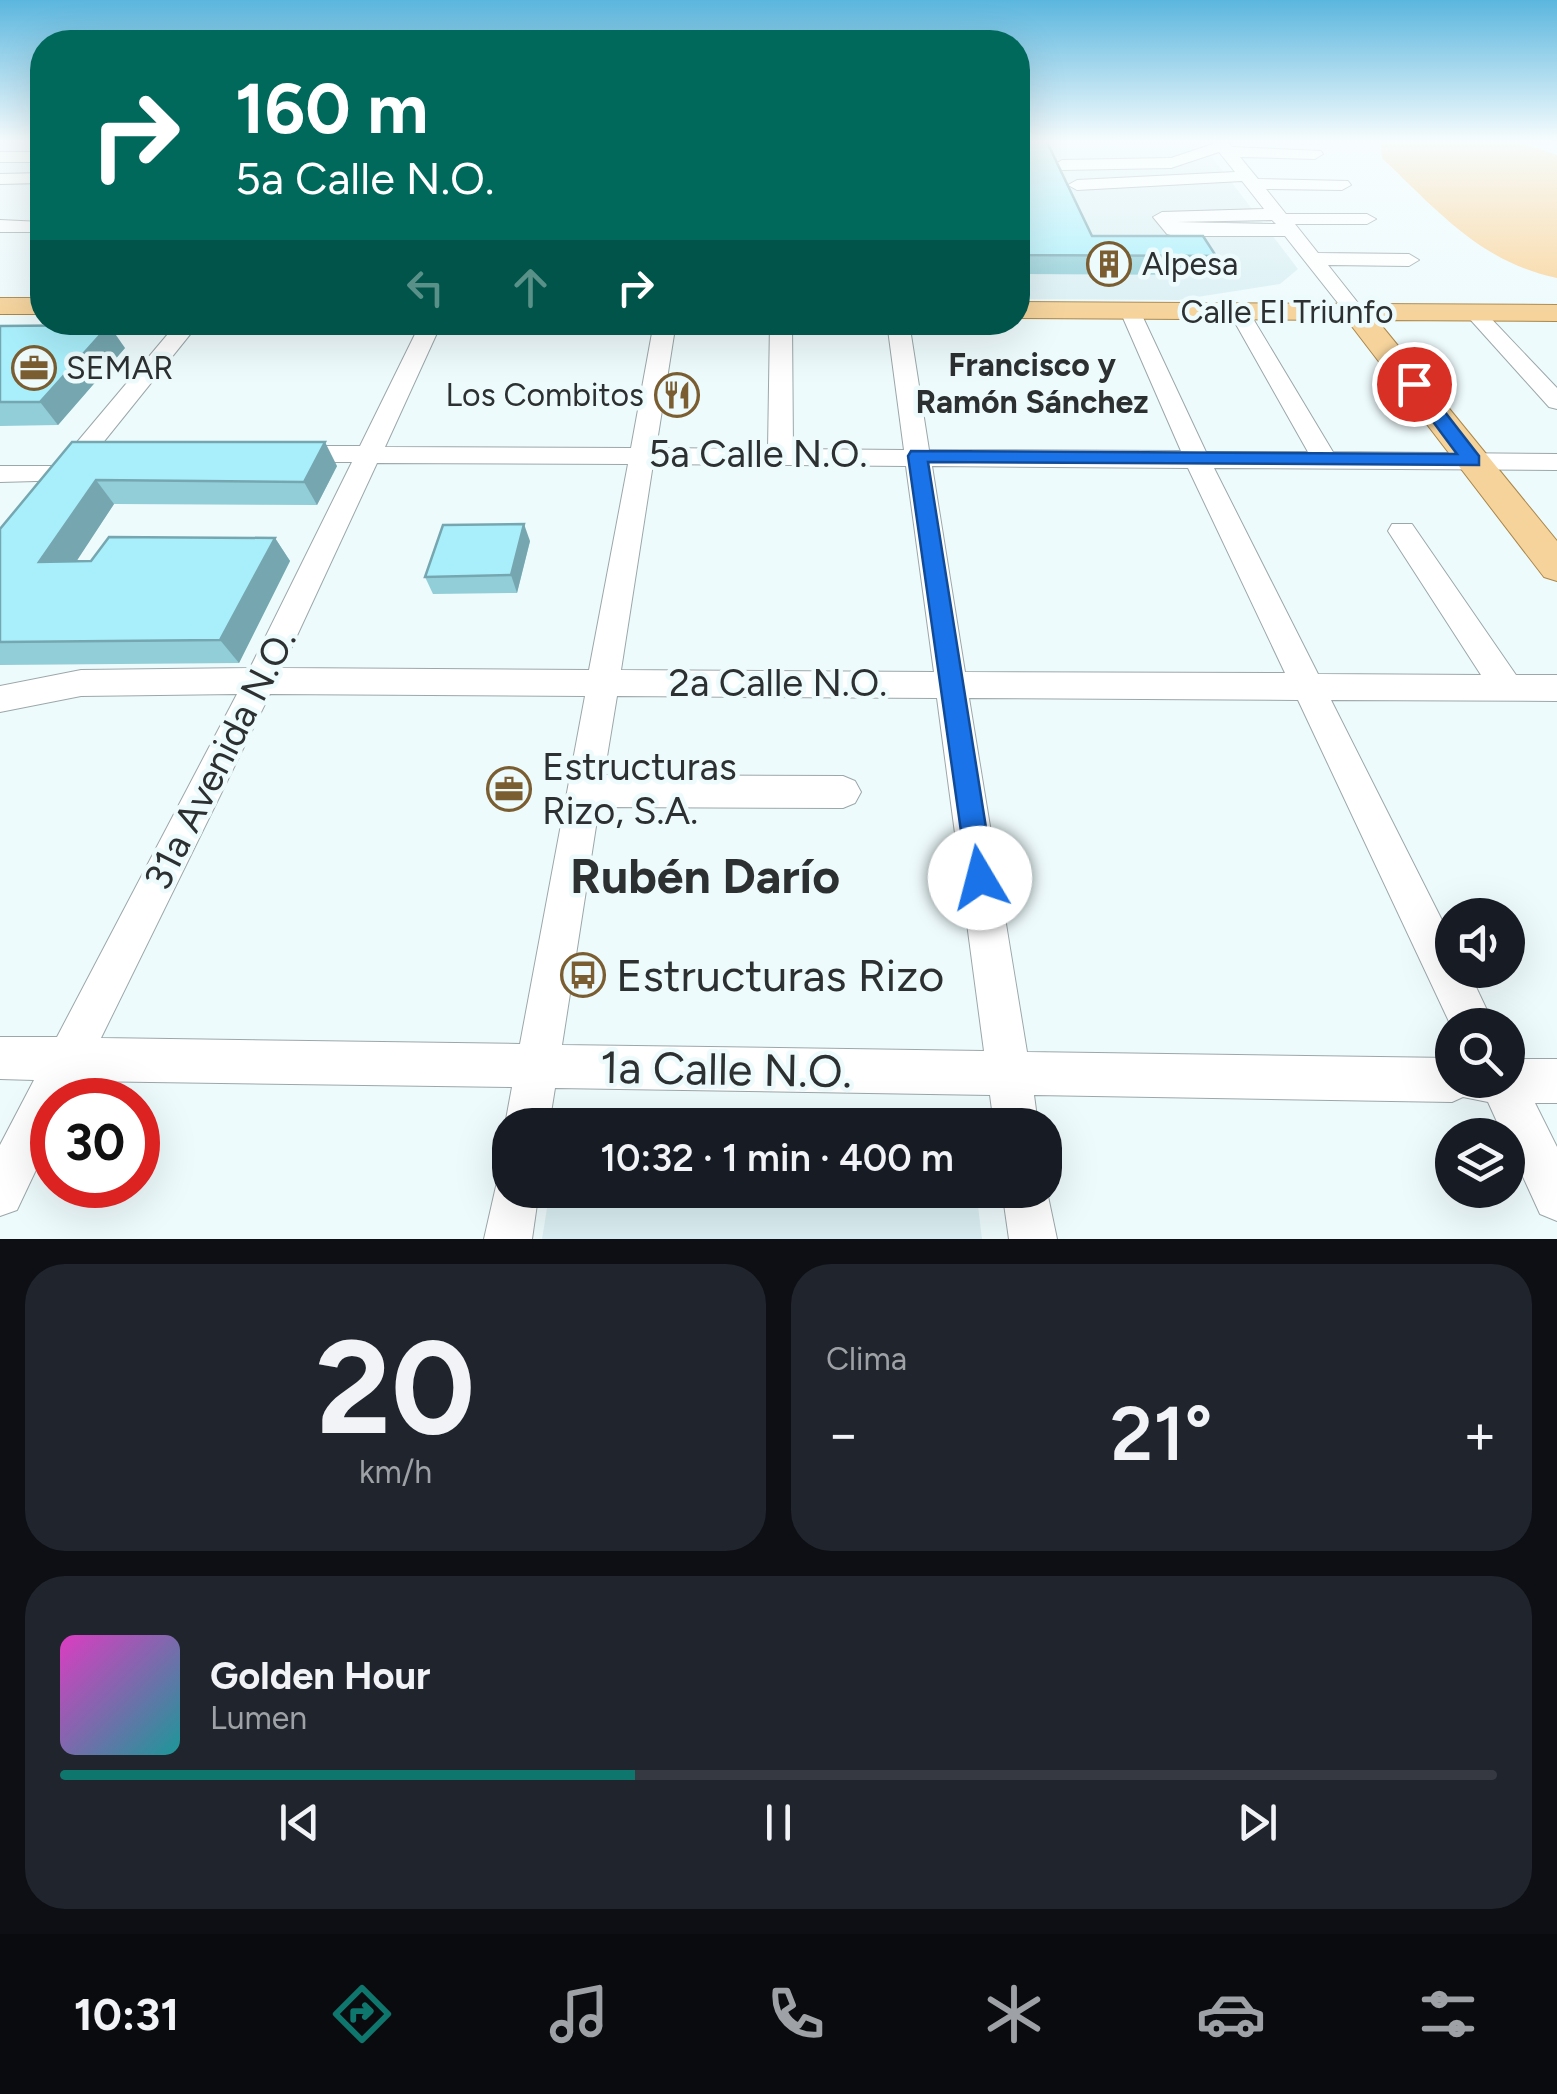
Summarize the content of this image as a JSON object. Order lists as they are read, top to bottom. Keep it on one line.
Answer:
{"streets":{"main road":["Calle El Triunfo"],"street":["5a Calle N.O.","2a Calle N.O.","31a Avenida N.O.","1a Calle N.O."]},"crossings":[["5a Calle N.O.","31a Avenida N.O."],["2a Calle N.O.","31a Avenida N.O."],["31a Avenida N.O.","1a Calle N.O."]],"districts":["Francisco y Ramón Sánchez","Rubén Darío"],"places":{"building":["Alpesa"],"office":["SEMAR","Estructuras Rizo, S.A."],"restaurant":["Los Combitos"],"bus stop":["Estructuras Rizo"]},"page":{"turn":["160 m","5a Calle N.O."],"limit":"30","trip":"10:32 · 1 min · 400 m","tile":[["20","km/h"],"Clima"],"heat":["−","21°","+"],"song":["Golden Hour","Lumen"],"tabs":"10:31"}}
